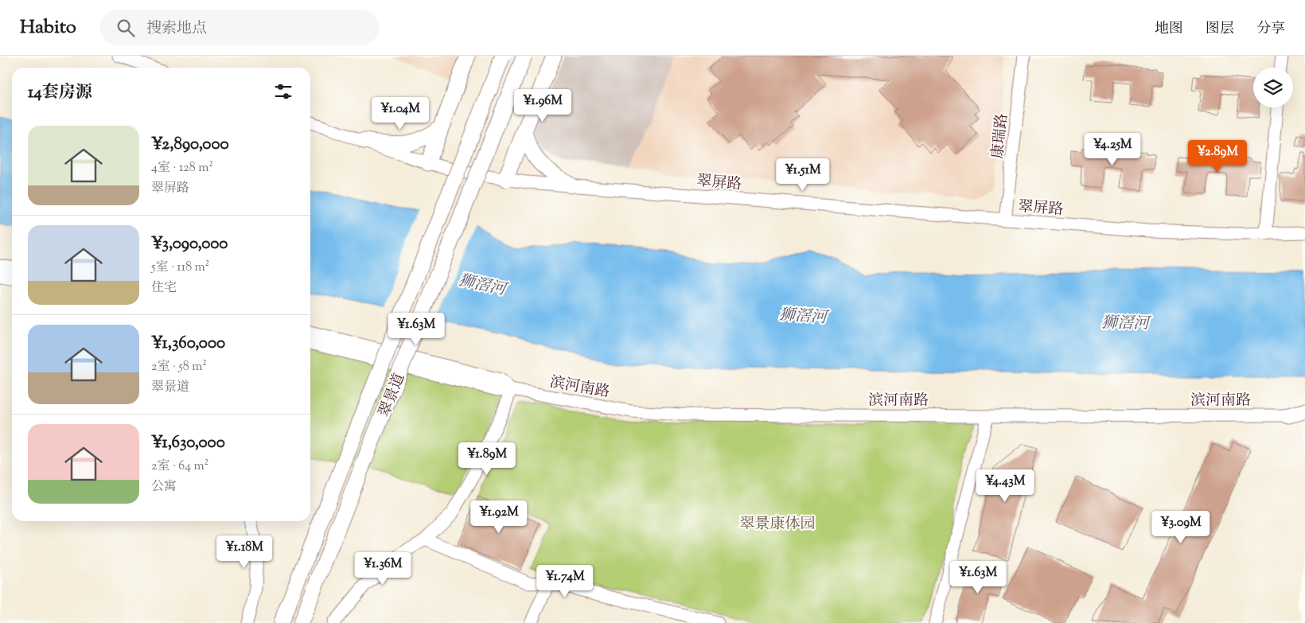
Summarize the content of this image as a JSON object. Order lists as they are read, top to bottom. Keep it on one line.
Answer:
{"streets":{"main road":["翠景道"],"street":["康瑞路","翠屏路","滨河南路"]},"crossings":[["康瑞路","翠屏路"]],"water":["狮滘河"],"parks":["翠景康体园"],"page":{"header":"Habito","search":"搜索地点","nav":["地图","图层","分享"],"heading":"14套房源","price":["¥1.96M","¥1.04M","¥4.25M","¥2.89M","¥1.51M","¥1.63M","¥1.89M","¥4.43M","¥1.92M","¥3.09M","¥1.18M","¥1.36M","¥1.63M","¥1.74M"],"list":[{"name":"¥2,890,000","note":"4室 · 128 m² · 翠屏路"},{"name":"¥3,090,000","note":"5室 · 118 m² · 住宅"},{"name":"¥1,360,000","note":"2室 · 58 m² · 翠景道"},{"name":"¥1,630,000","note":"2室 · 64 m² · 公寓"}]}}
